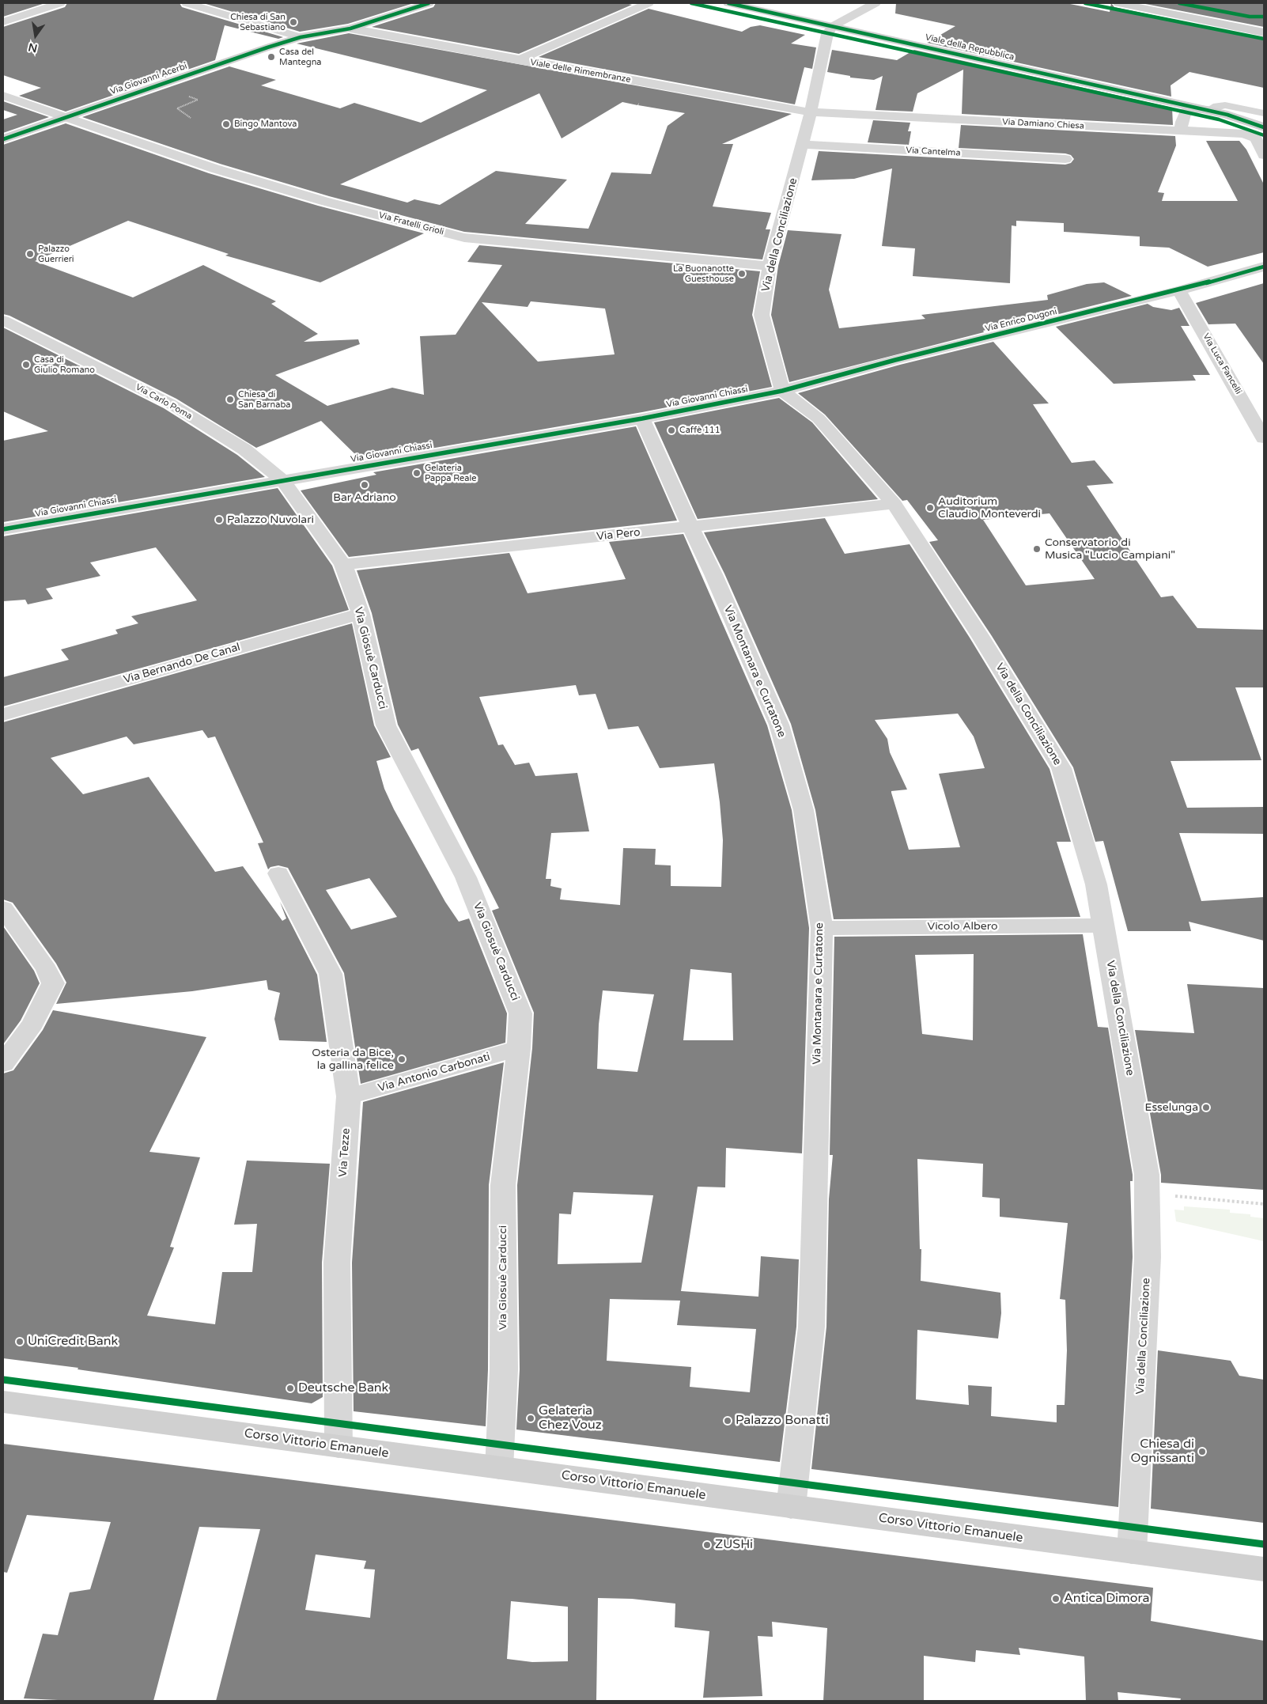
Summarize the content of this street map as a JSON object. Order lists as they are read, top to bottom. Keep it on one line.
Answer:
{"streets":{"street":["Viale della Repubblica","Viale delle Rimembranze","Via Giovanni Acerbi","Via Damiano Chiesa","Via Cantelma","Via Fratelli Grioli","Via della Conciliazione","Via Enrico Dugoni","Via Luca Fancelli","Via Giovanni Chiassi","Via Carlo Poma","Via Pero","Via Giosuè Carducci","Via Bernando De Canal","Via Montanara e Curtatone","Vicolo Albero","Via Antonio Carbonati","Via Tezze","Corso Vittorio Emanuele"]},"crossings":[["Viale della Repubblica","Via Damiano Chiesa"],["Viale della Repubblica","Via della Conciliazione"],["Viale delle Rimembranze","Via Giovanni Acerbi"],["Viale delle Rimembranze","Via Damiano Chiesa"],["Viale delle Rimembranze","Via della Conciliazione"],["Via Giovanni Acerbi","Via Fratelli Grioli"],["Via Damiano Chiesa","Via della Conciliazione"],["Via Cantelma","Via della Conciliazione"],["Via Fratelli Grioli","Via della Conciliazione"],["Via della Conciliazione","Via Enrico Dugoni"],["Via della Conciliazione","Via Giovanni Chiassi"],["Via della Conciliazione","Via Pero"],["Via della Conciliazione","Vicolo Albero"],["Via della Conciliazione","Corso Vittorio Emanuele"],["Via Enrico Dugoni","Via Luca Fancelli"],["Via Enrico Dugoni","Via Giovanni Chiassi"],["Via Giovanni Chiassi","Via Carlo Poma"],["Via Giovanni Chiassi","Via Giosuè Carducci"],["Via Giovanni Chiassi","Via Montanara e Curtatone"],["Via Carlo Poma","Via Giosuè Carducci"],["Via Pero","Via Giosuè Carducci"],["Via Pero","Via Montanara e Curtatone"],["Via Giosuè Carducci","Via Bernando De Canal"],["Via Giosuè Carducci","Via Antonio Carbonati"],["Via Giosuè Carducci","Corso Vittorio Emanuele"],["Via Montanara e Curtatone","Vicolo Albero"],["Via Montanara e Curtatone","Corso Vittorio Emanuele"],["Via Antonio Carbonati","Via Tezze"],["Via Tezze","Corso Vittorio Emanuele"]],"places":["Chiesa di San Sebastiano","Casa del Mantegna","Bingo Mantova","Palazzo Guerrieri","La Buonanotte Guesthouse","Casa di Giulio Romano","Chiesa di San Barnaba","Caffè 111","Gelateria Pappa Reale","Bar Adriano","Auditorium Claudio Monteverdi","Palazzo Nuvolari","Conservatorio di Musica \"Lucio Campiani\"","Osteria da Bice, la gallina felice","Esselunga","UniCredit Bank","Deutsche Bank","Gelateria Chez Vouz","Palazzo Bonatti","Chiesa di Ognissanti","ZUSHi","Antica Dimora"],"north":"bottom"}
